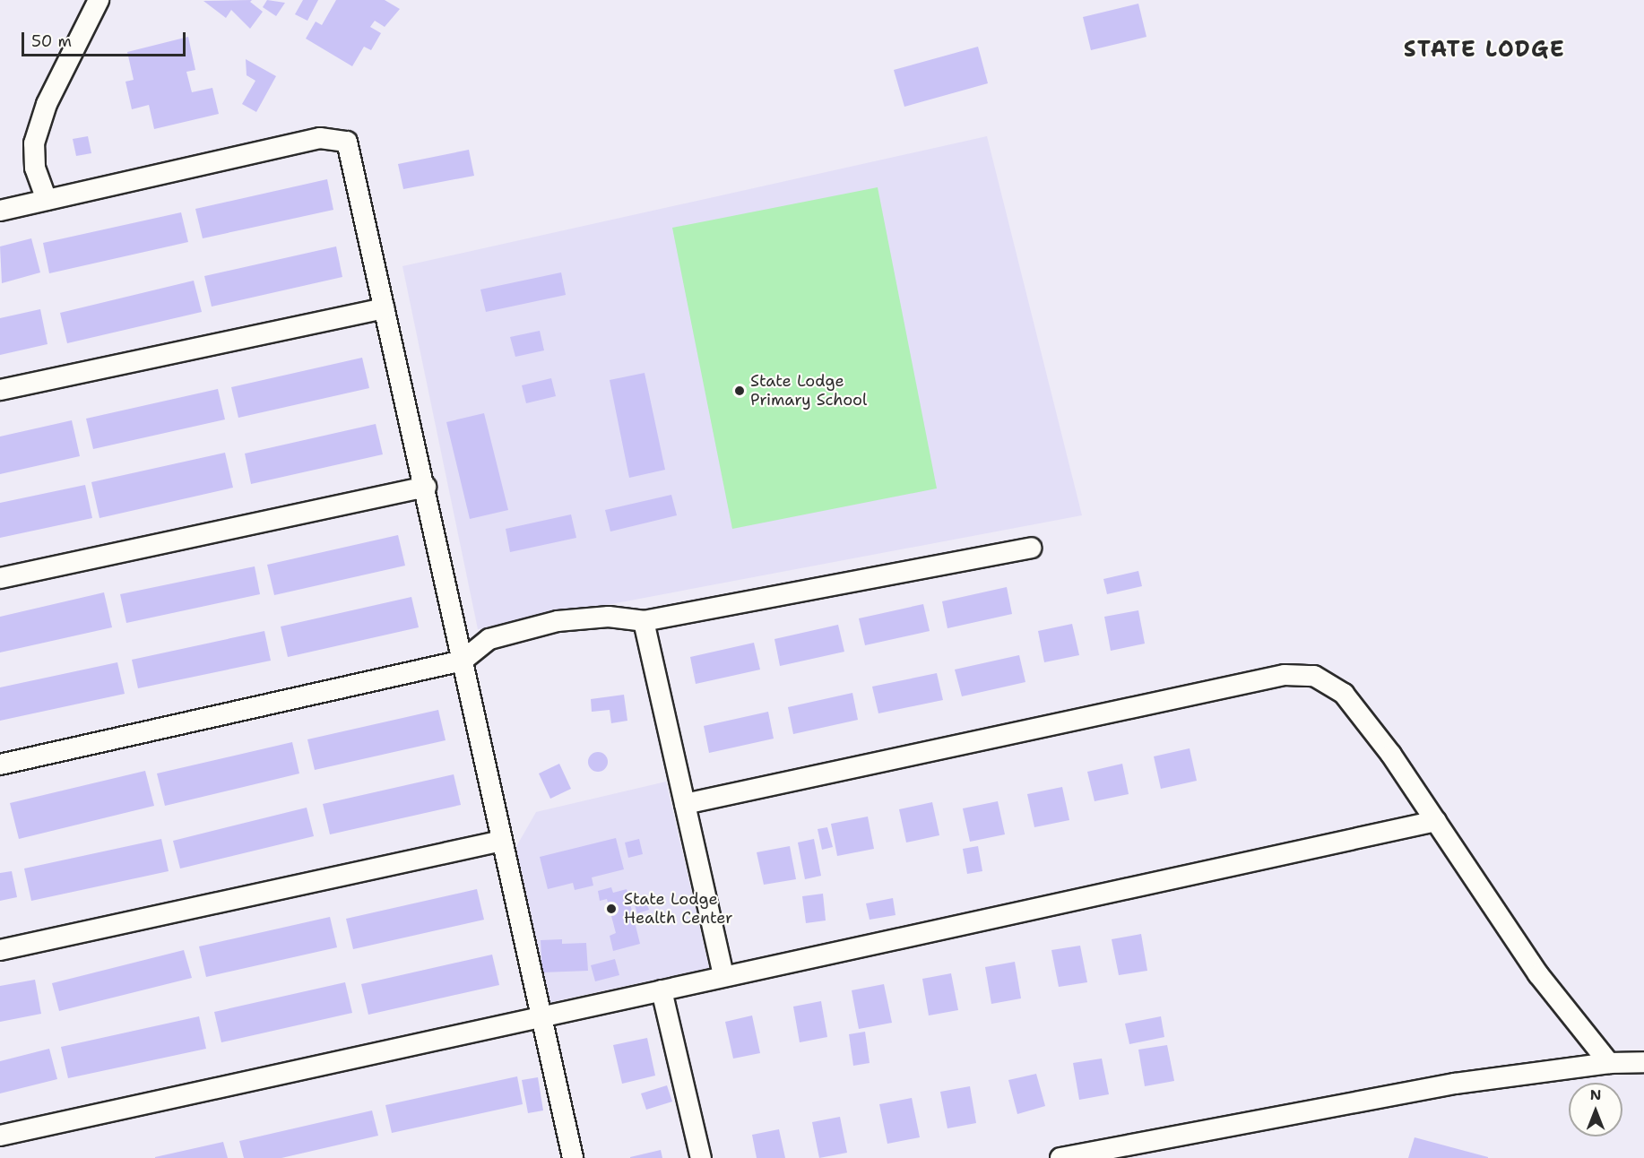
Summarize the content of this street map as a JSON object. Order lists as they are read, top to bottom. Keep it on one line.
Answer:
{"districts":["STATE LODGE"],"places":["State Lodge Primary School","State Lodge Health Center"],"scale_bar":"50 m","north":"top"}
